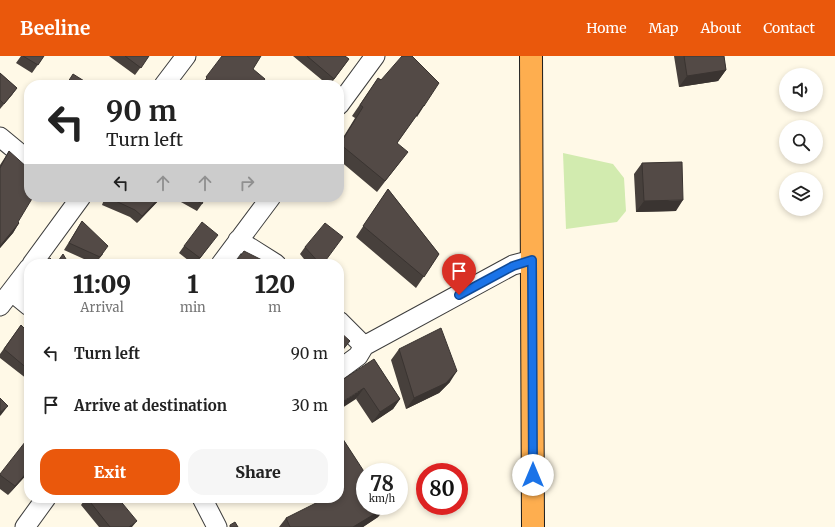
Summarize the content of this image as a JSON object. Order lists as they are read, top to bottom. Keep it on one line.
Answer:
{"page":{"header":"Beeline","nav":["Home","Map","About","Contact"],"turn":["90 m","Turn left"],"eta":["11:09","Arrival","1","min","120","m"],"list":[{"name":"Turn left","value":"90 m"},{"name":"Arrive at destination","value":"30 m"}],"buttons":["Exit","Share"],"speed":"78 km/h","limit":"80"}}
